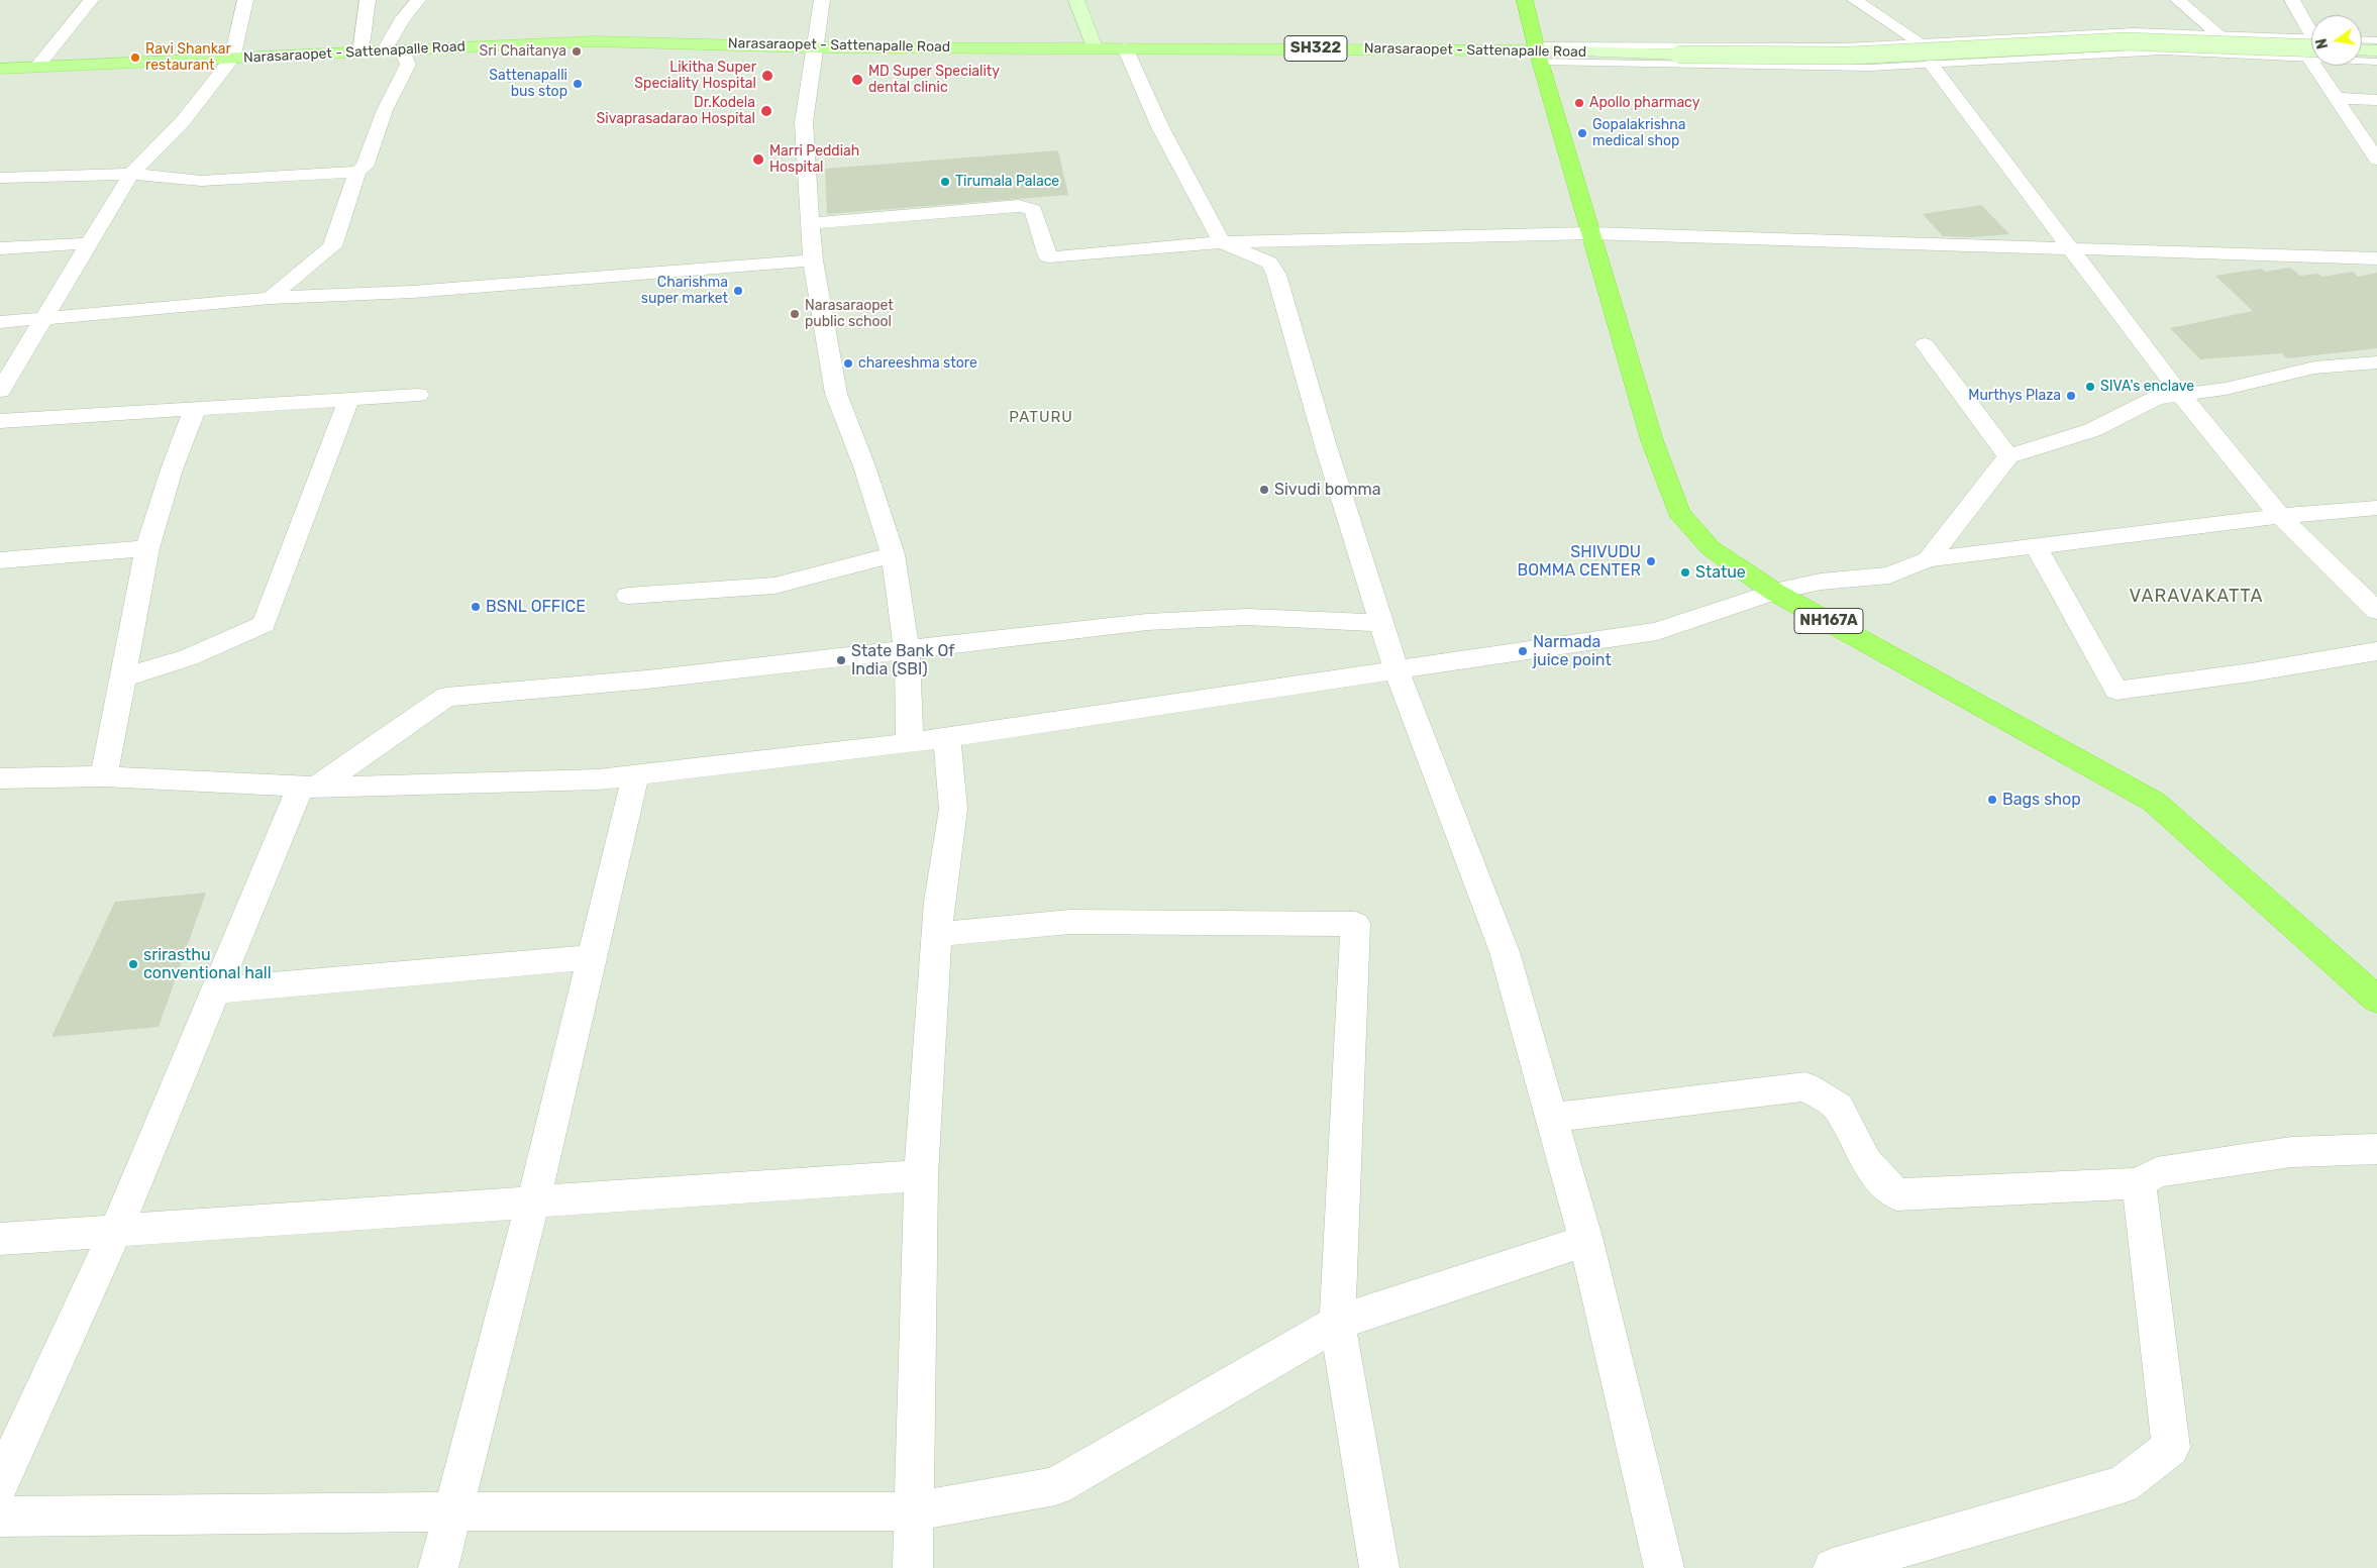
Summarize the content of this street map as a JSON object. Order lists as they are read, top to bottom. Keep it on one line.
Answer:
{"streets":{"highway":["NH167A"],"main road":["Narasaraopet - Sattenapalle Road","SH322"]},"crossings":[["Narasaraopet - Sattenapalle Road","NH167A"]],"districts":["PATURU","VARAVAKATTA"],"places":["Sri Chaitanya","Ravi Shankar restaurant","Likitha Super Speciality Hospital","MD Super Speciality dental clinic","Sattenapalli bus stop","Apollo pharmacy","Dr.Kodela Sivaprasadarao Hospital","Gopalakrishna medical shop","Marri Peddiah Hospital","Tirumala Palace","Charishma super market","Narasaraopet public school","chareeshma store","SIVA's enclave","Murthys Plaza","Sivudi bomma","SHIVUDU BOMMA CENTER","Statue","BSNL OFFICE","Narmada juice point","State Bank Of India (SBI)","Bags shop","srirasthu conventional hall"],"north":"left"}
